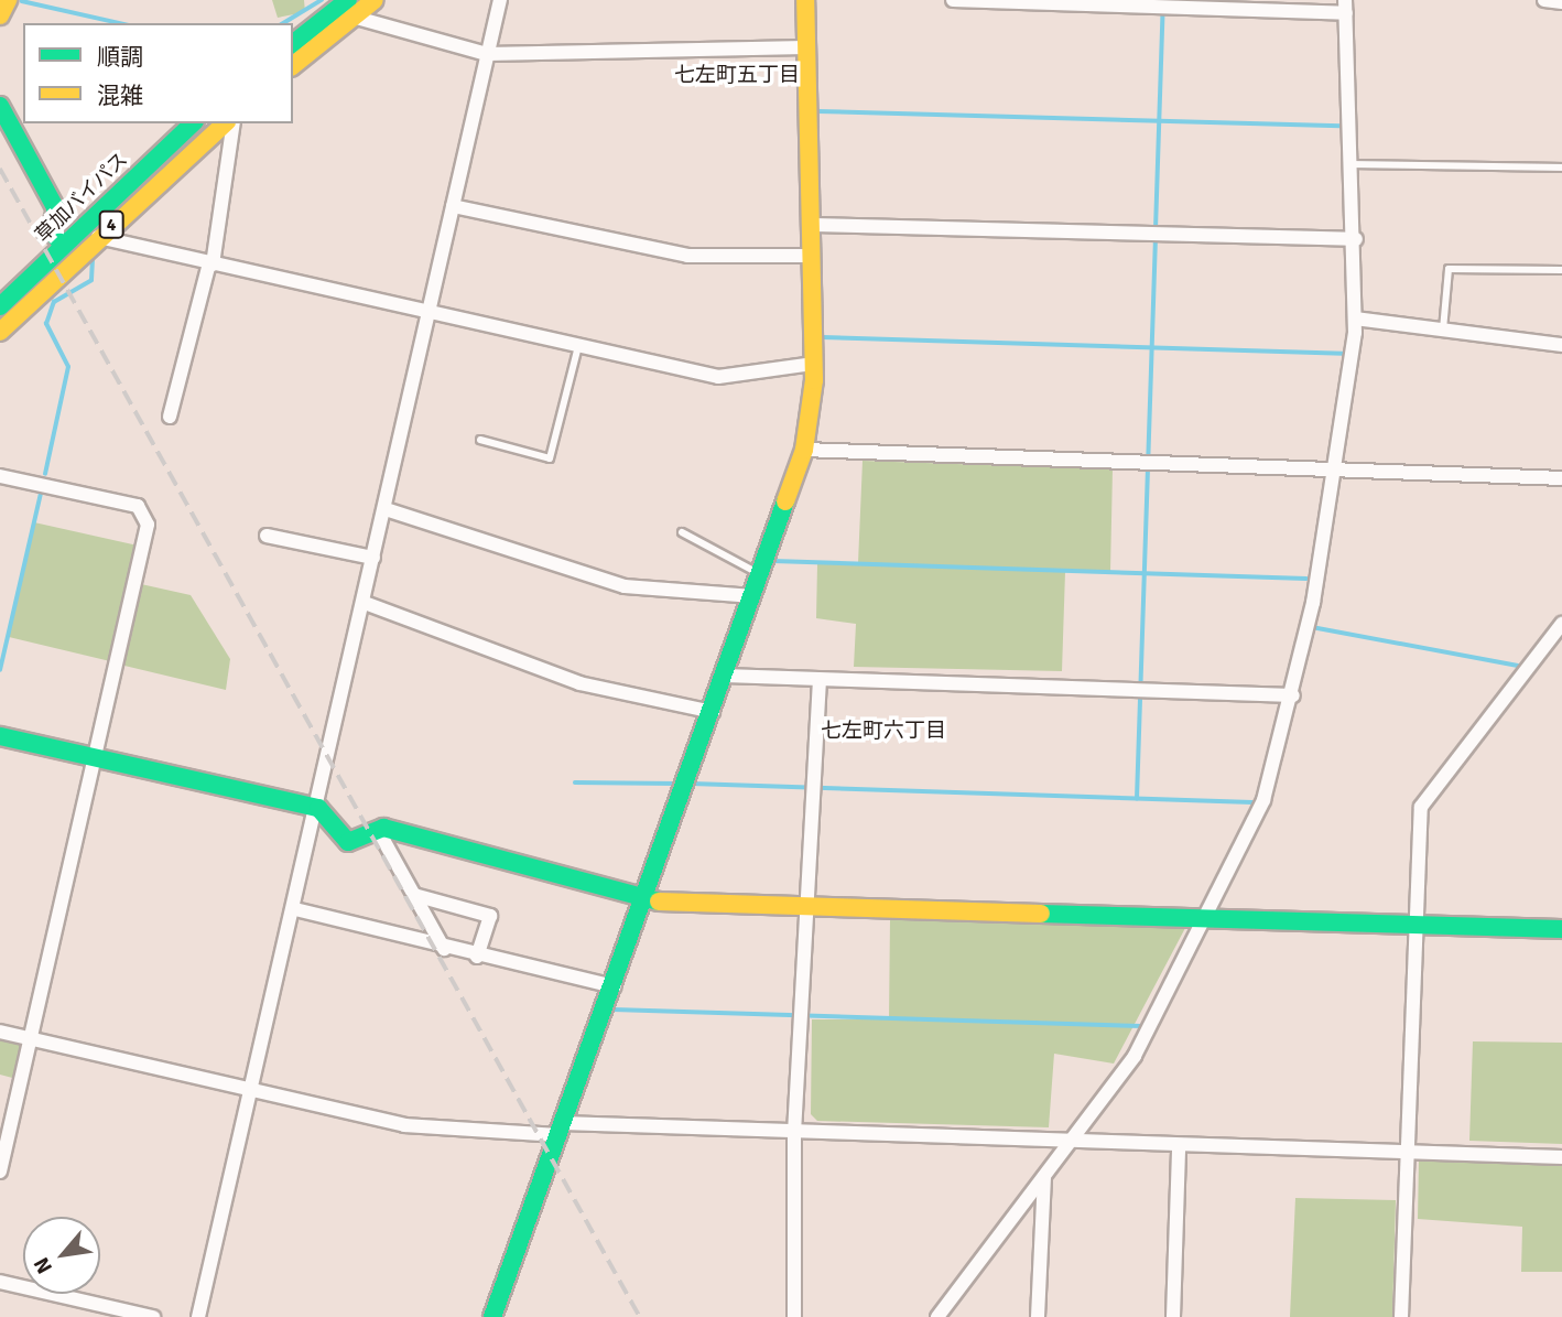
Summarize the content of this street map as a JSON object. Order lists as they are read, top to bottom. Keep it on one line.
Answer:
{"streets":{"main road":["草加バイパス","4"]},"districts":["七左町五丁目","七左町六丁目"],"legend":["順調","混雑"],"north":"bottom left"}
